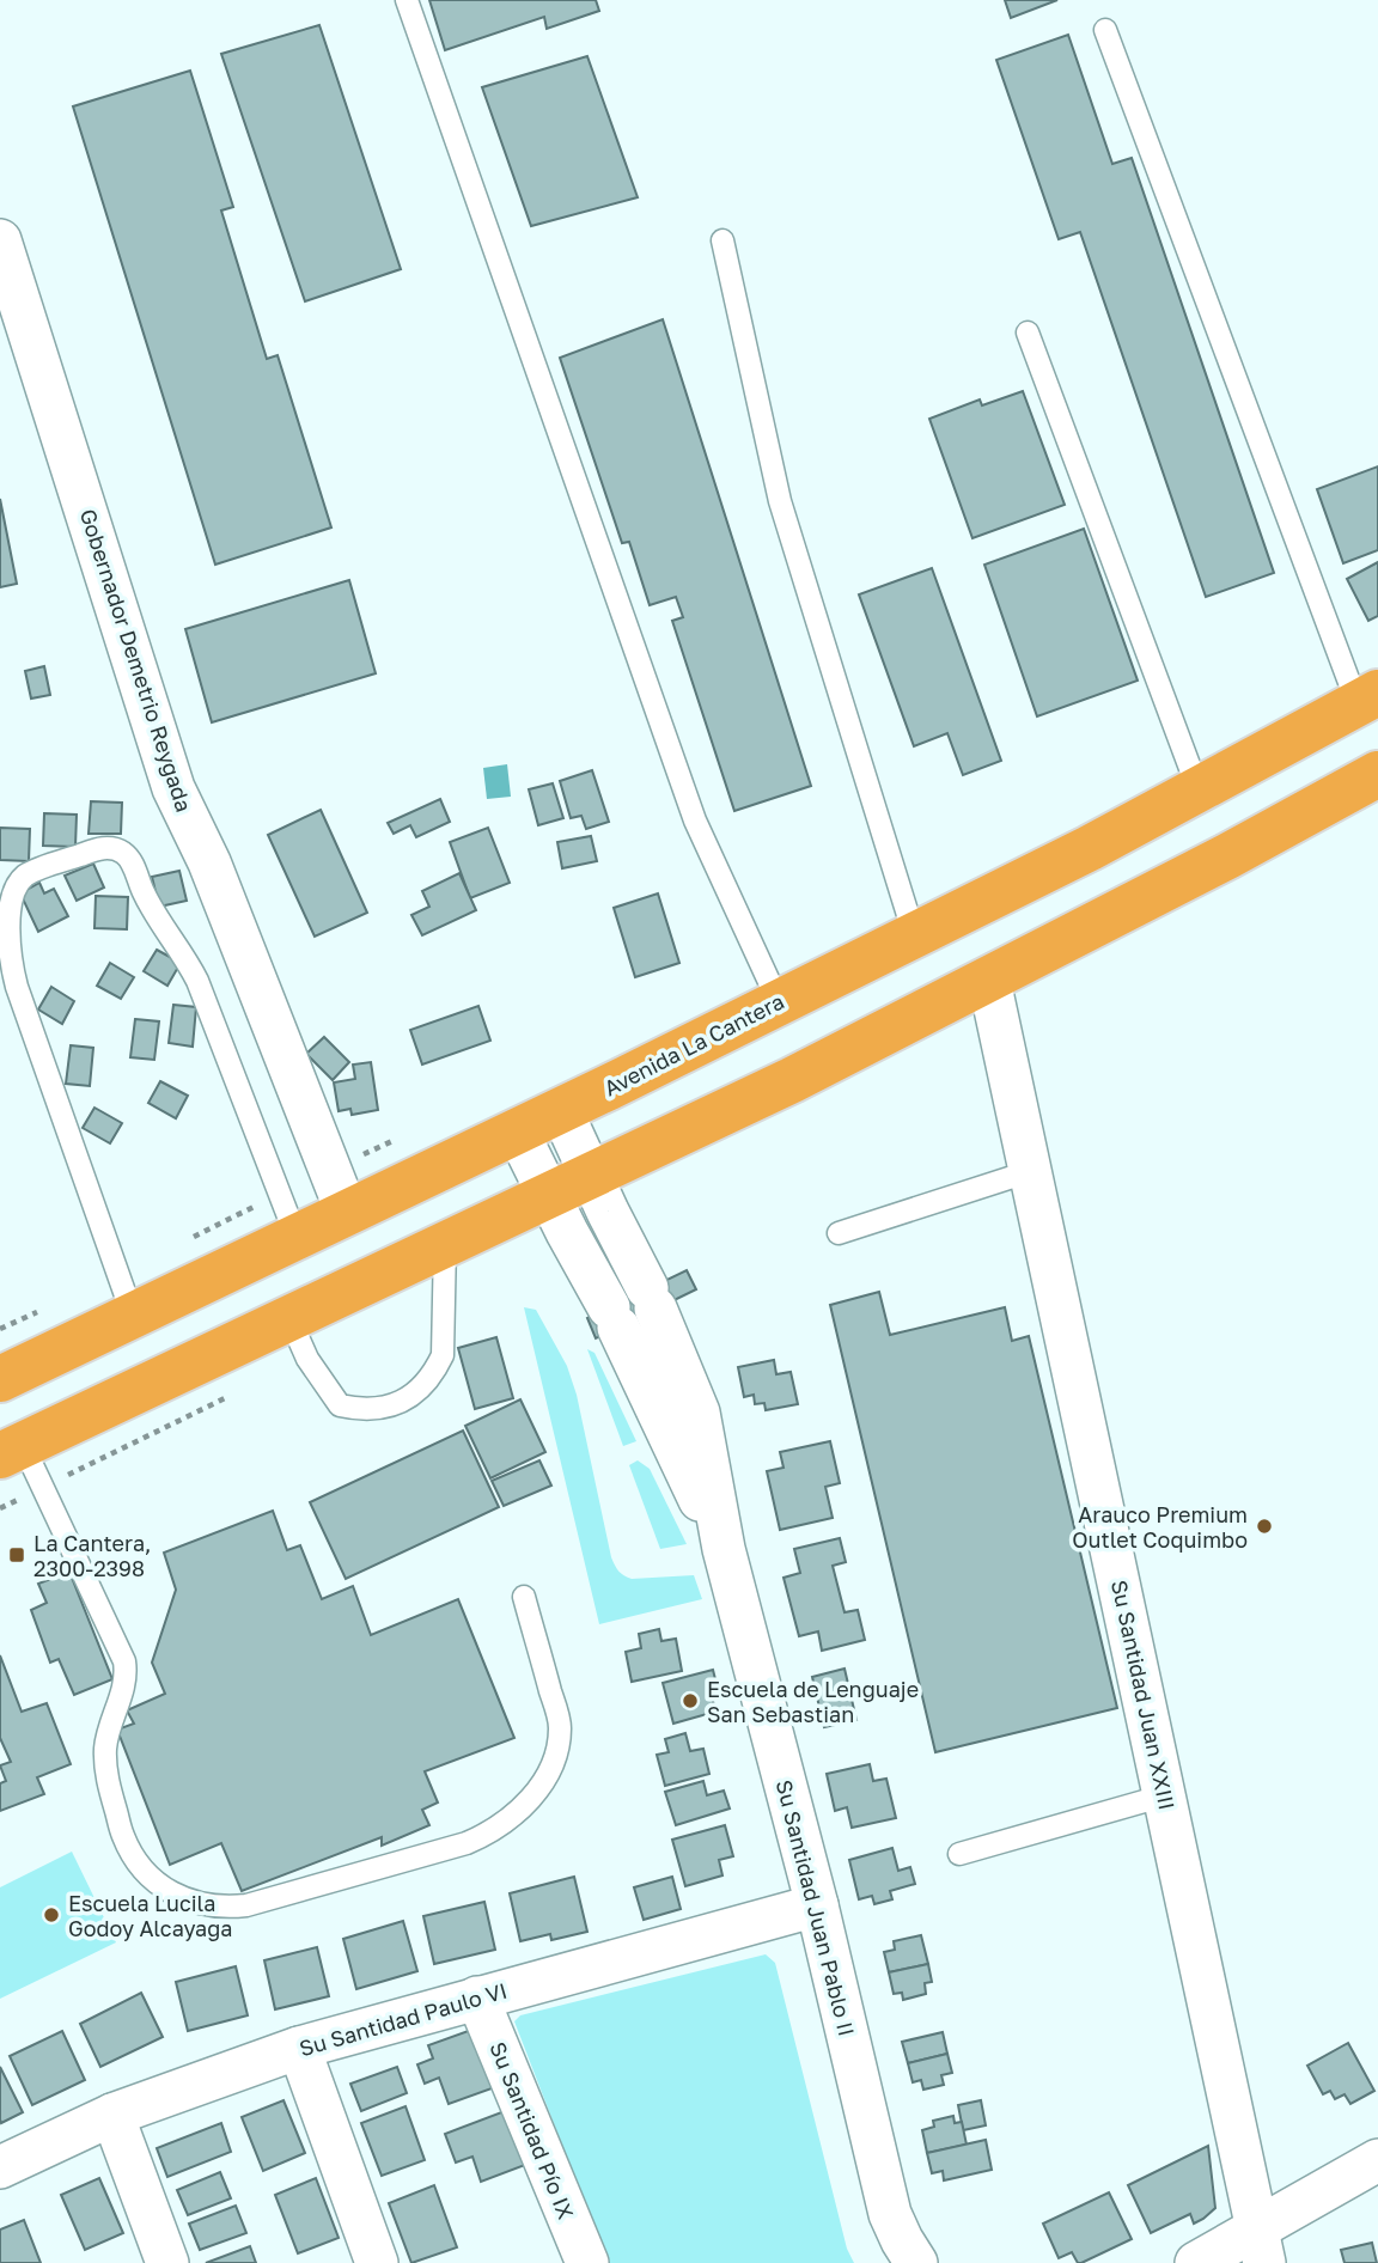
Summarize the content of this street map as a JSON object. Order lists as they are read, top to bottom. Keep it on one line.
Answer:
{"streets":{"highway":["Avenida La Cantera"],"street":["Gobernador Demetrio Reygada","Su Santidad Juan XXIII","Su Santidad Juan Pablo II","Su Santidad Paulo VI","Su Santidad Pío IX"]},"crossings":[["Gobernador Demetrio Reygada","Avenida La Cantera"],["Avenida La Cantera","Su Santidad Juan Pablo II"],["Su Santidad Juan Pablo II","Su Santidad Paulo VI"],["Su Santidad Paulo VI","Su Santidad Pío IX"]],"places":{"other":["Arauco Premium Outlet Coquimbo","Escuela de Lenguaje San Sebastian","Escuela Lucila Godoy Alcayaga"],"transit":["La Cantera, 2300-2398"]}}
